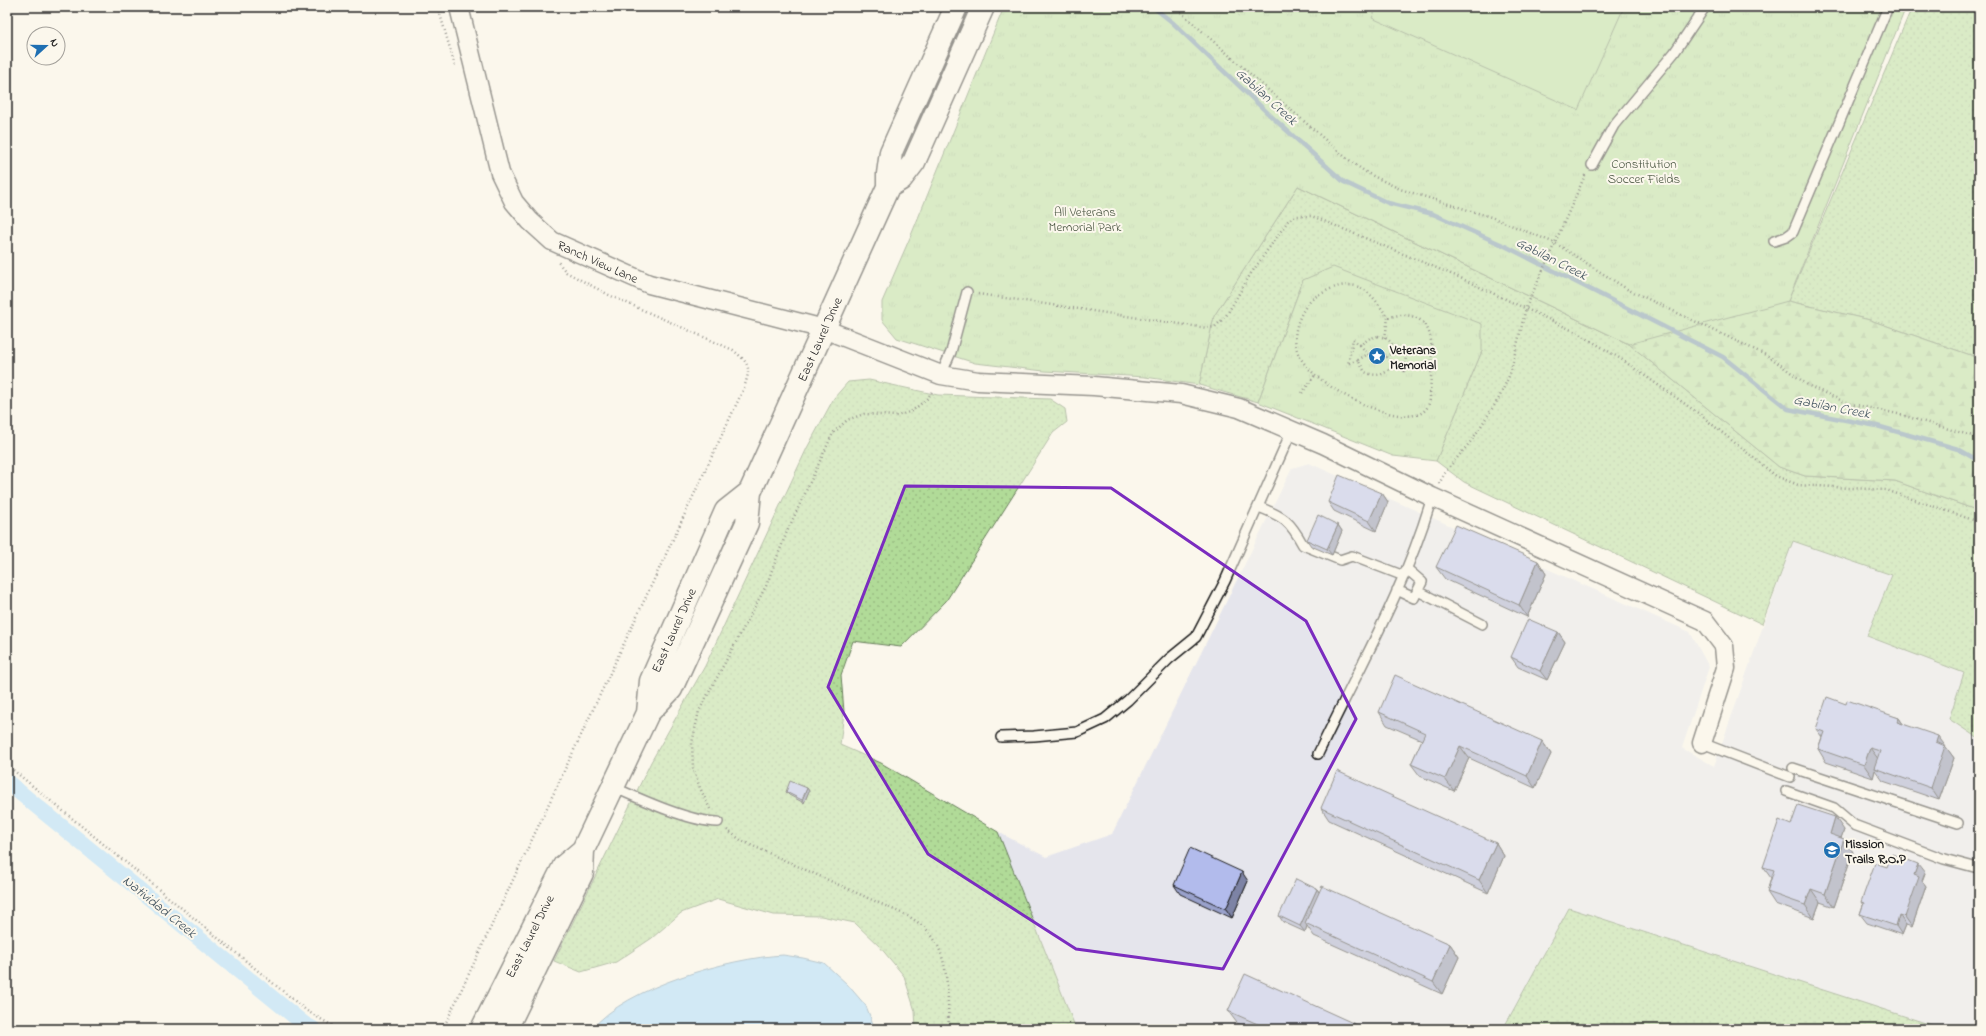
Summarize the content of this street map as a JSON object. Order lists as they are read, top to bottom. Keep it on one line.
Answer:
{"streets":{"main road":["East Laurel Drive"],"street":["Ranch View Lane"]},"crossings":[["Ranch View Lane","East Laurel Drive"]],"water":["Gabilan Creek","Natividad Creek"],"parks":["Constitution Soccer Fields","All Veterans Memorial Park"],"places":{"place":["Veterans Memorial"],"school or university":["Mission Trails R.O.P"]},"north":"right"}
